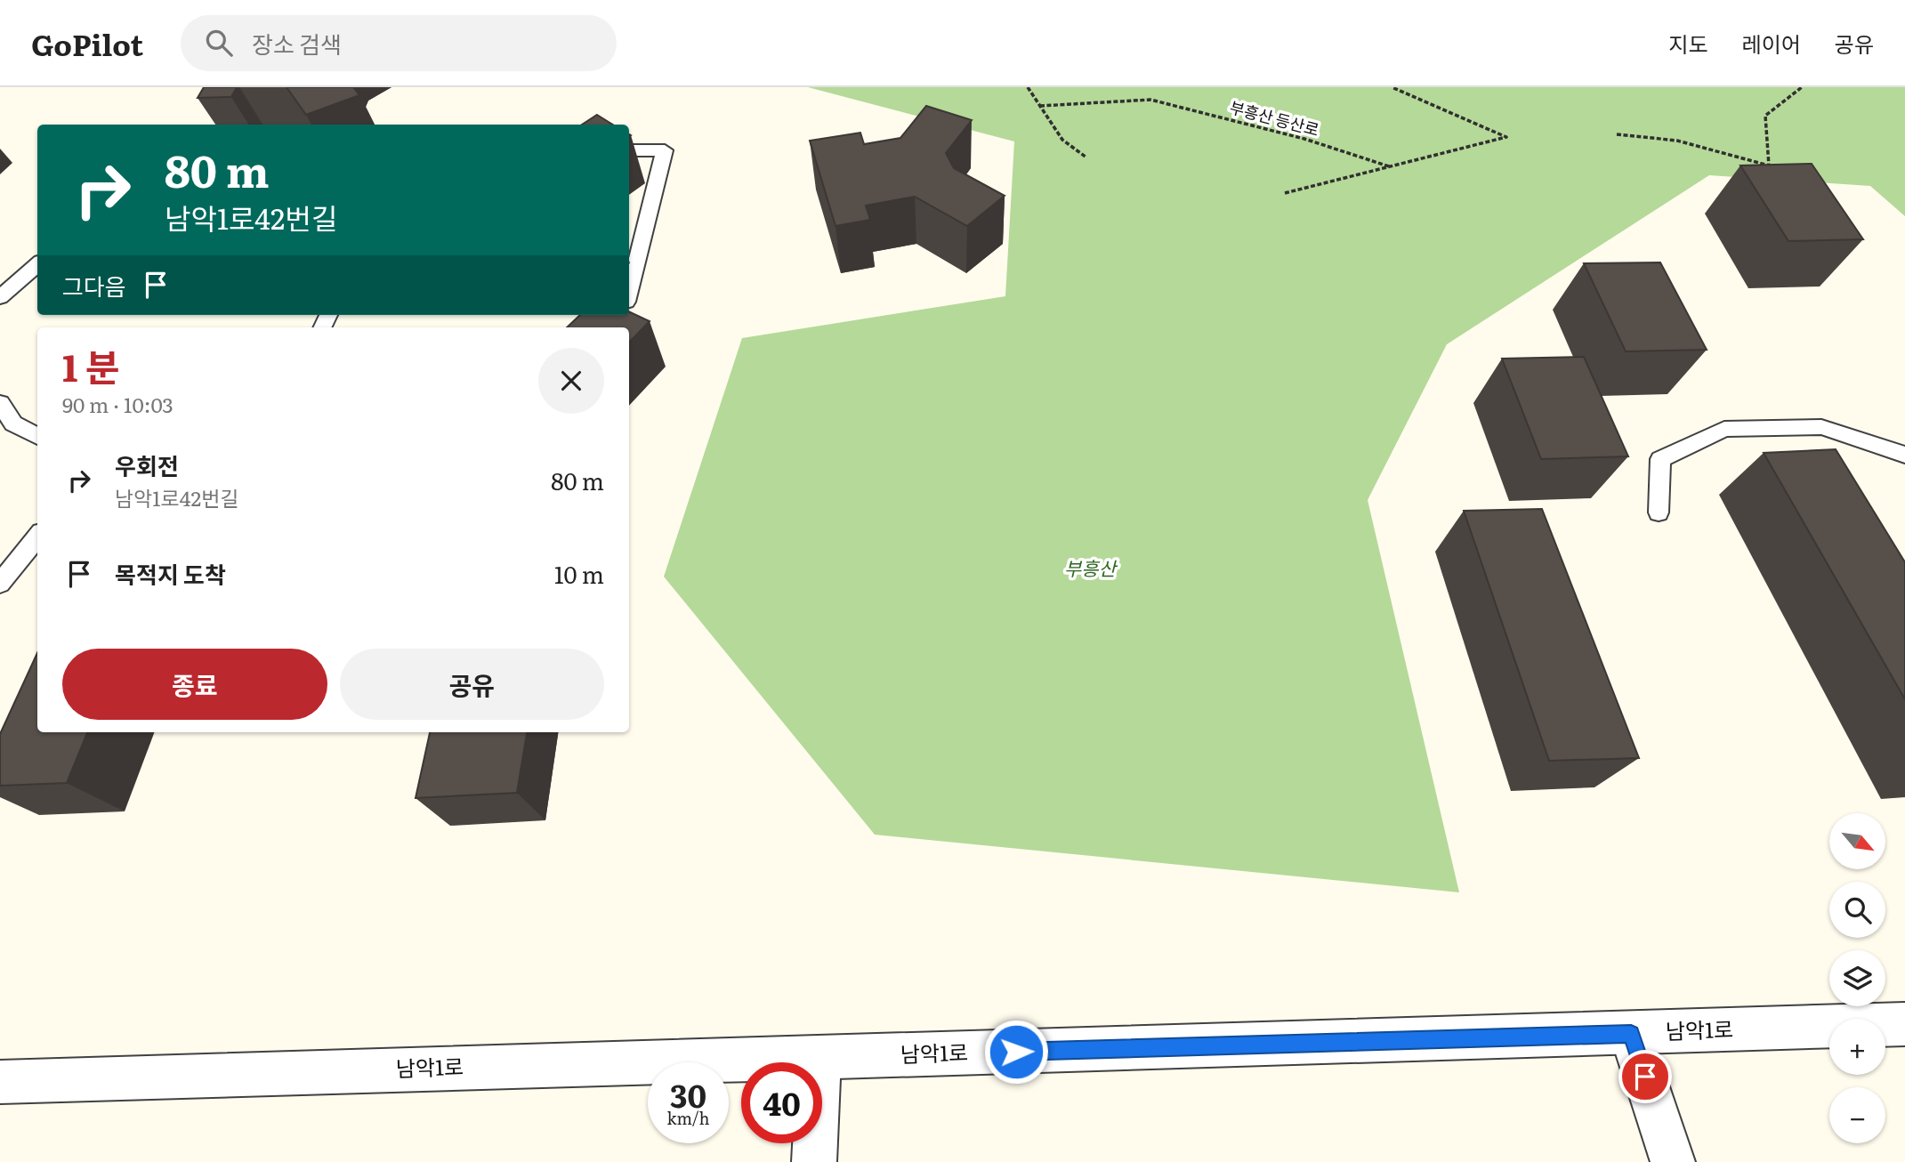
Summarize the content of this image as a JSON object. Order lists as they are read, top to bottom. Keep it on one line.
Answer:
{"streets":{"street":["남악1로"],"path":["부흥산 등산로"]},"parks":["부흥산"],"north":"bottom right","page":{"header":"GoPilot","search":"장소 검색","nav":["지도","레이어","공유"],"turn":["80 m","남악1로42번길"],"then":"그다음","heading":["1 분","90 m · 10:03"],"list":[{"name":"우회전","note":"남악1로42번길","value":"80 m"},{"name":"목적지 도착","value":"10 m"}],"buttons":["종료","공유"],"map_buttons":["+","−"],"speed":"30 km/h","limit":"40"}}
